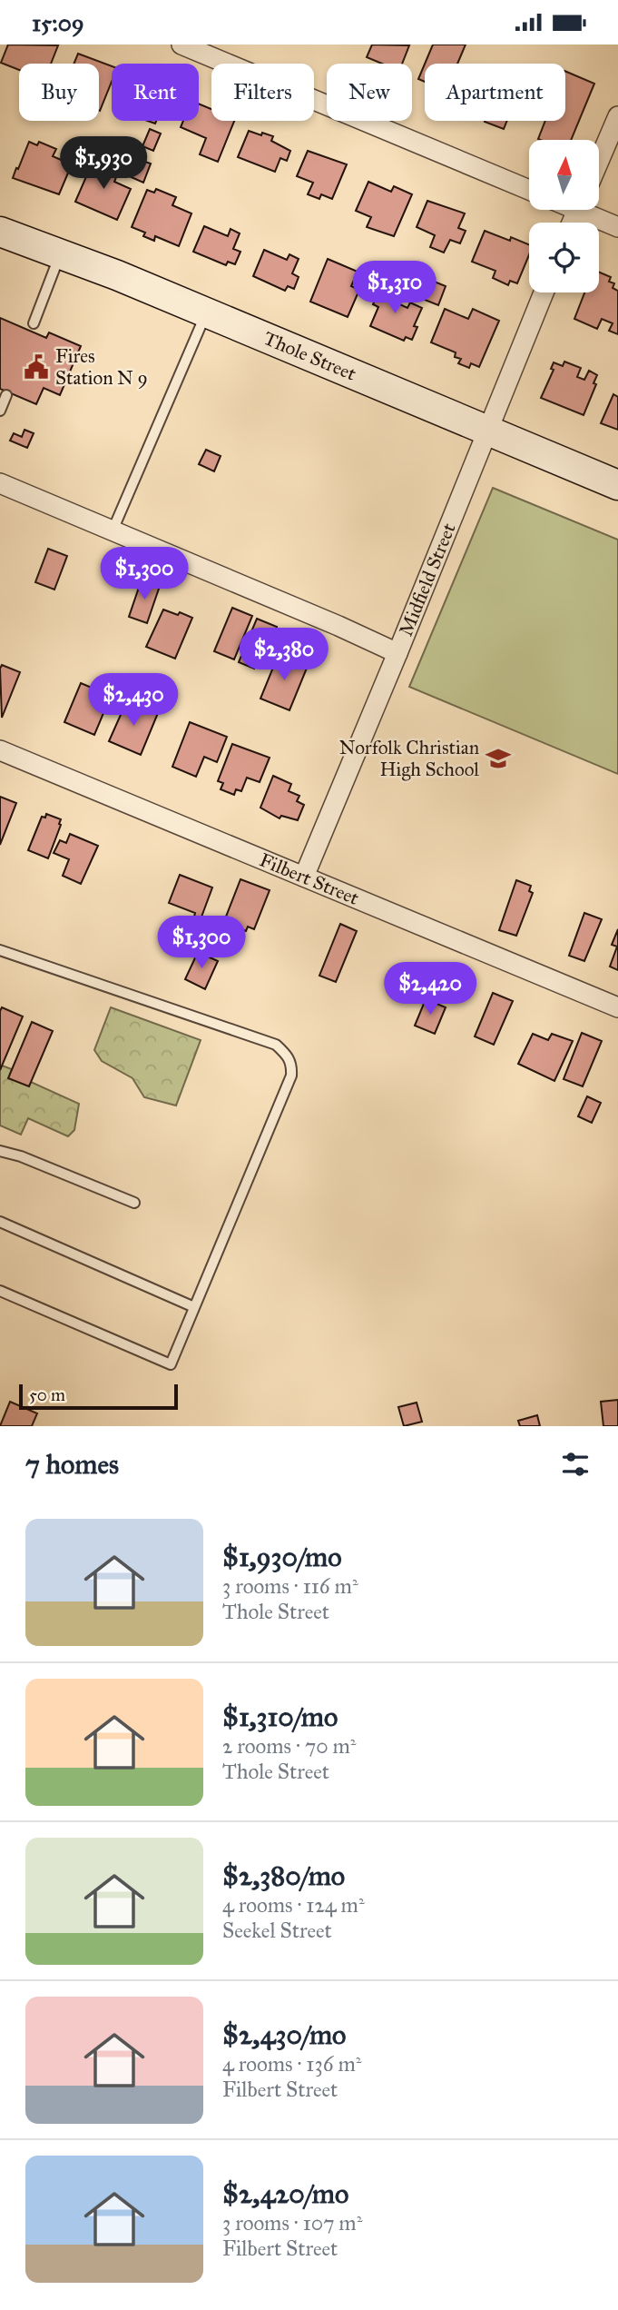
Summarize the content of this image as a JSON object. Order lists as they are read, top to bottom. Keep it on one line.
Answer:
{"streets":{"street":["Thole Street","Midfield Street","Filbert Street"]},"crossings":[["Thole Street","Midfield Street"],["Midfield Street","Filbert Street"]],"places":{"public building":["Fires Station N 9"],"school or university":["Norfolk Christian High School"]},"scale_bar":"50 m","north":"top","page":{"status":"15:09","chip":["Buy","Rent","Filters","New","Apartment"],"price":["$1,930","$1,310","$1,300","$2,380","$2,430","$1,300","$2,420"],"scale":"50 m","heading":"7 homes","list":[{"name":"$1,930/mo","note":"3 rooms · 116 m² · Thole Street"},{"name":"$1,310/mo","note":"2 rooms · 70 m² · Thole Street"},{"name":"$2,380/mo","note":"4 rooms · 124 m² · Seekel Street"},{"name":"$2,430/mo","note":"4 rooms · 136 m² · Filbert Street"},{"name":"$2,420/mo","note":"3 rooms · 107 m² · Filbert Street"}]}}
